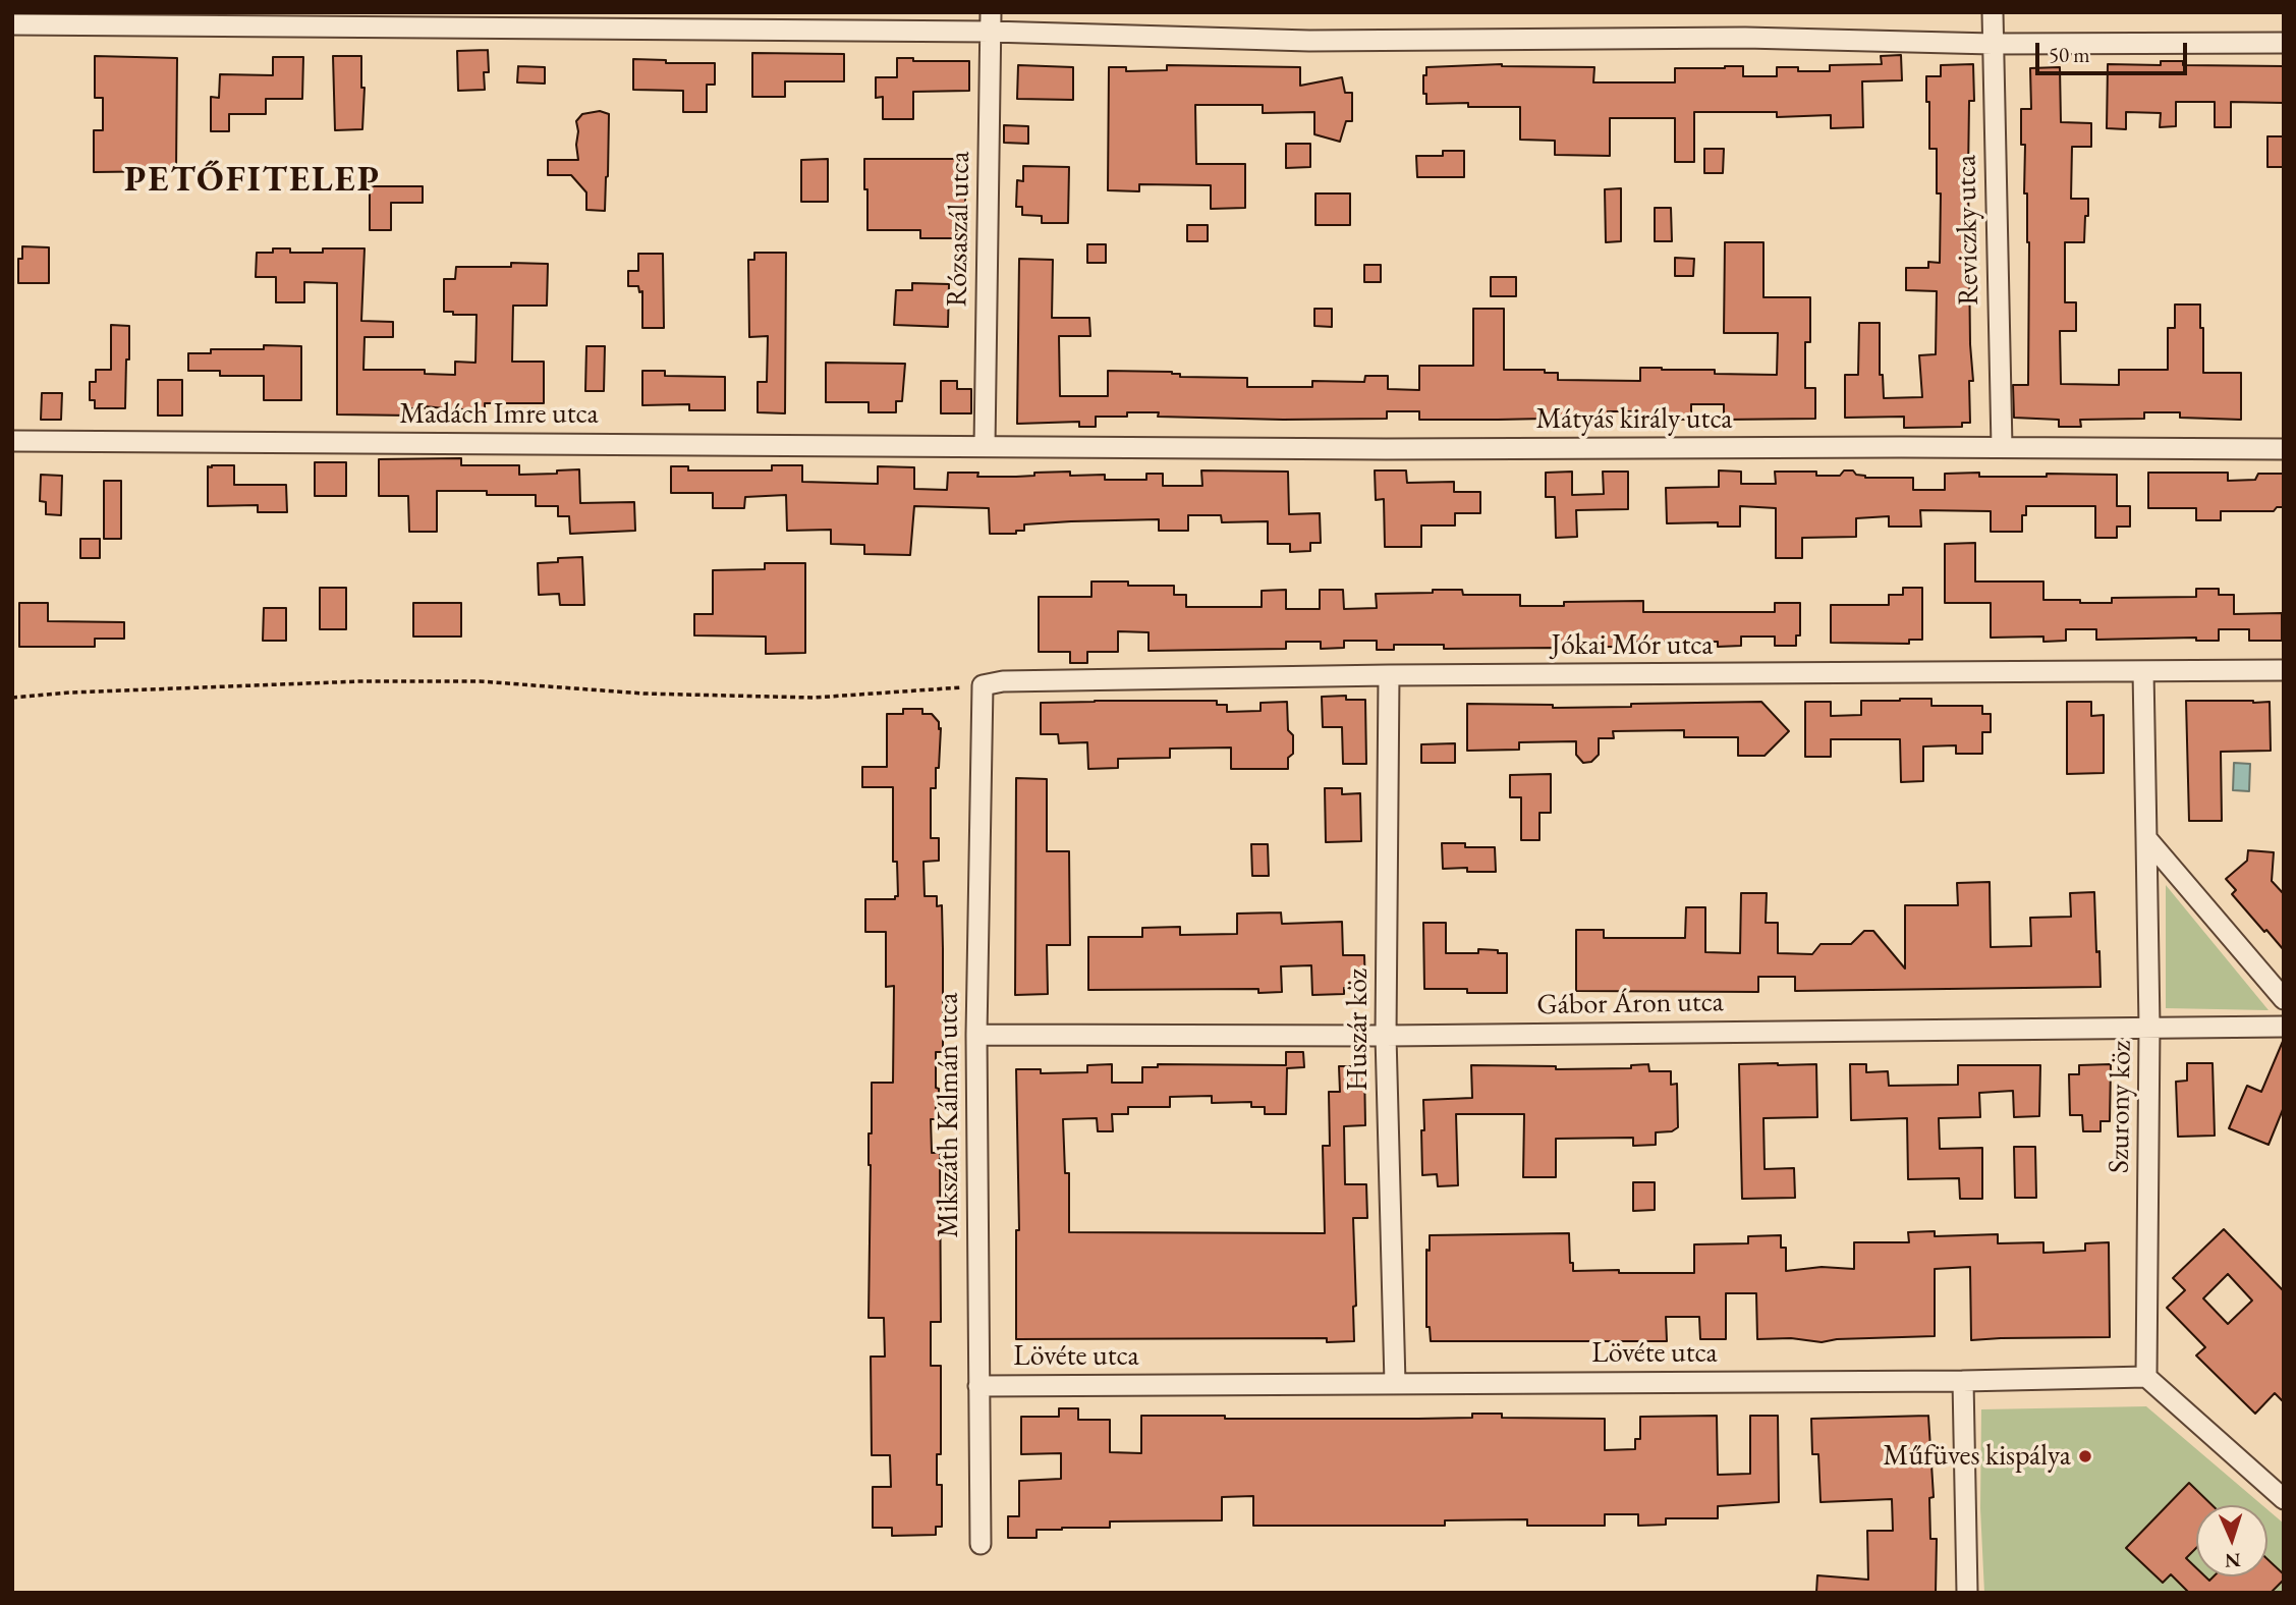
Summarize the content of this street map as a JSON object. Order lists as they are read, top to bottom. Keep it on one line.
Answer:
{"streets":{"street":["Rózsaszál utca","Reviczky utca","Madách Imre utca","Mátyás király utca","Jókai Mór utca","Gábor Áron utca","Huszár köz","Szurony köz","Mikszáth Kálmán utca","Lövéte utca"]},"crossings":[["Rózsaszál utca","Madách Imre utca"],["Rózsaszál utca","Mátyás király utca"],["Reviczky utca","Mátyás király utca"],["Madách Imre utca","Mátyás király utca"],["Jókai Mór utca","Huszár köz"],["Jókai Mór utca","Mikszáth Kálmán utca"],["Gábor Áron utca","Huszár köz"],["Gábor Áron utca","Szurony köz"],["Gábor Áron utca","Mikszáth Kálmán utca"],["Huszár köz","Lövéte utca"],["Szurony köz","Lövéte utca"],["Mikszáth Kálmán utca","Lövéte utca"]],"districts":["PETŐFITELEP"],"places":["Műfüves kispálya"],"scale_bar":"50 m","north":"bottom"}
